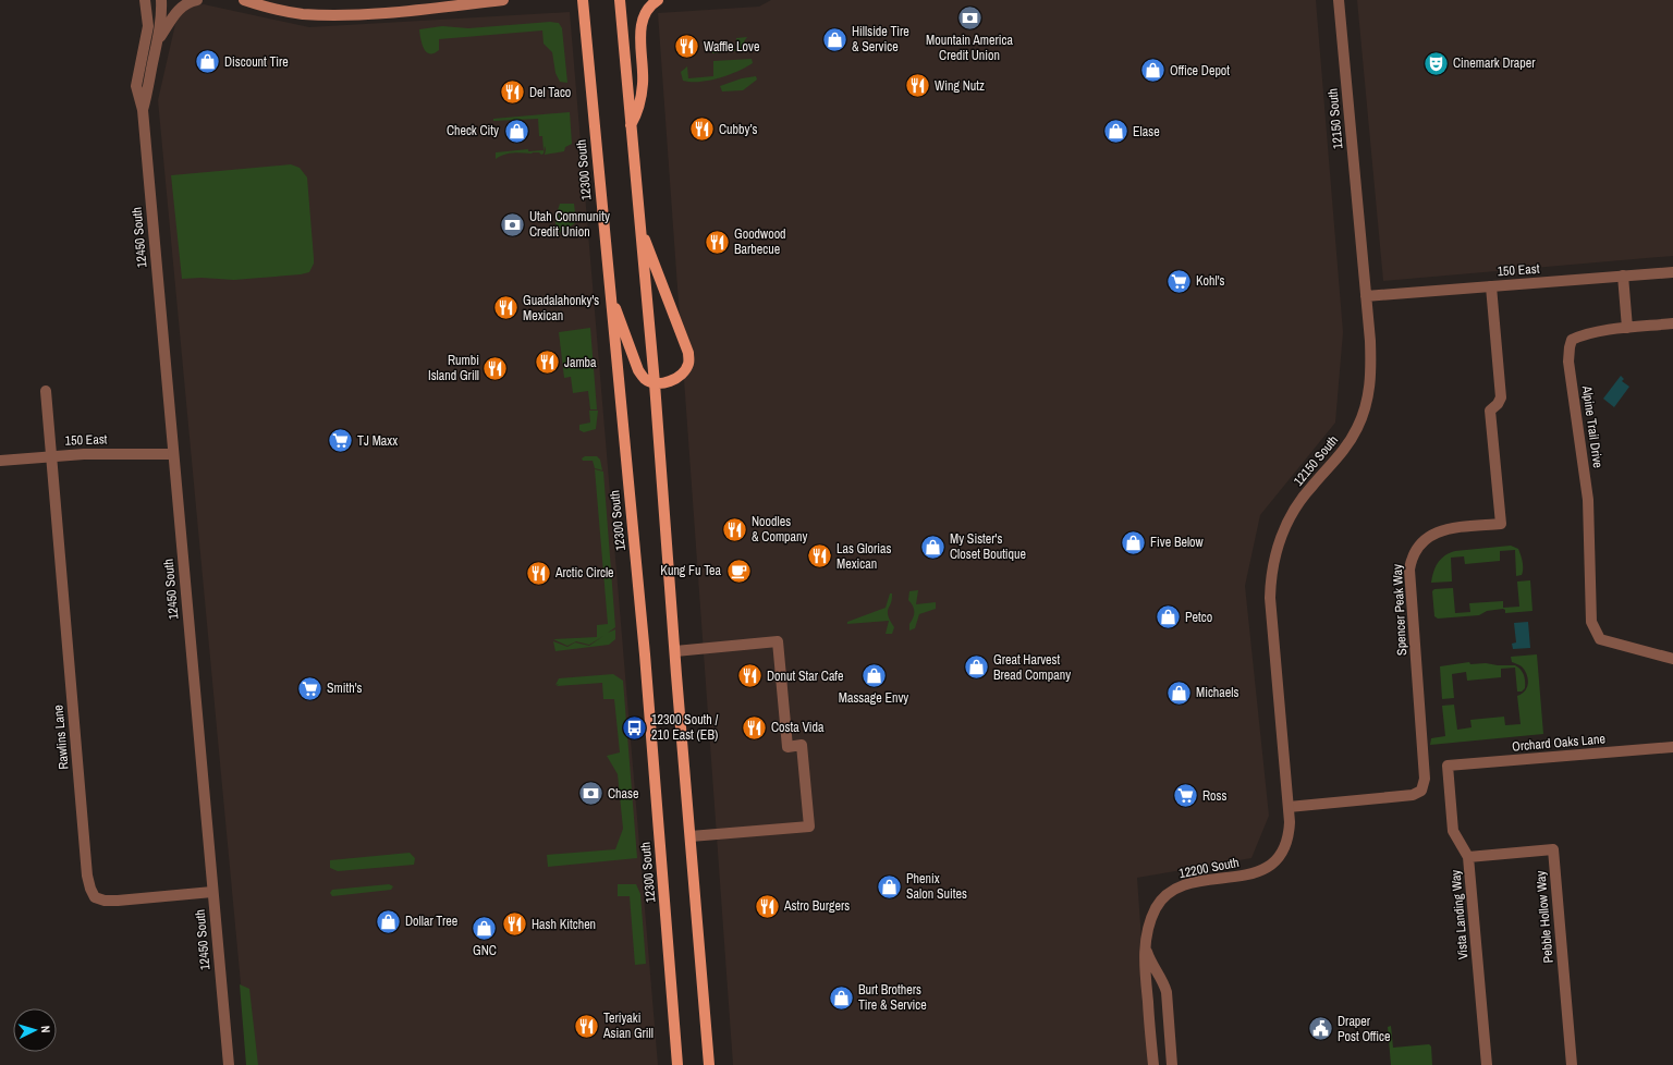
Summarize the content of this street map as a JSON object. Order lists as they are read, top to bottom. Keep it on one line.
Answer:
{"streets":{"main road":["12300 South"],"street":["12150 South","12450 South","150 East","Alpine Trail Drive","Spencer Peak Way","Rawlins Lane","Orchard Oaks Lane","12200 South","Vista Landing Way","Pebble Hollow Way"]},"crossings":[["12150 South","150 East"],["12150 South","Spencer Peak Way"],["12150 South","12200 South"],["12450 South","150 East"],["12450 South","Rawlins Lane"],["150 East","Spencer Peak Way"],["150 East","Rawlins Lane"],["Orchard Oaks Lane","Vista Landing Way"],["Vista Landing Way","Pebble Hollow Way"]],"places":{"bank":["Mountain America Credit Union","Utah Community Credit Union","Chase"],"shop":["Hillside Tire & Service","Discount Tire","Office Depot","Check City","Elase","Five Below","My Sister's Closet Boutique","Petco","Great Harvest Bread Company","Massage Envy","Michaels","Phenix Salon Suites","Dollar Tree","GNC","Burt Brothers Tire & Service"],"restaurant":["Waffle Love","Wing Nutz","Del Taco","Cubby’s","Goodwood Barbecue","Guadalahonky's Mexican","Jamba","Rumbi Island Grill","Noodles & Company","Las Glorias Mexican","Arctic Circle","Donut Star Cafe","Costa Vida","Astro Burgers","Hash Kitchen","Teriyaki Asian Grill"],"theatre":["Cinemark Draper"],"supermarket":["Kohl's","TJ Maxx","Smith's","Ross"],"cafe":["Kung Fu Tea"],"bus stop":["12300 South / 210 East (EB)"],"public building":["Draper Post Office"]},"north":"right"}
